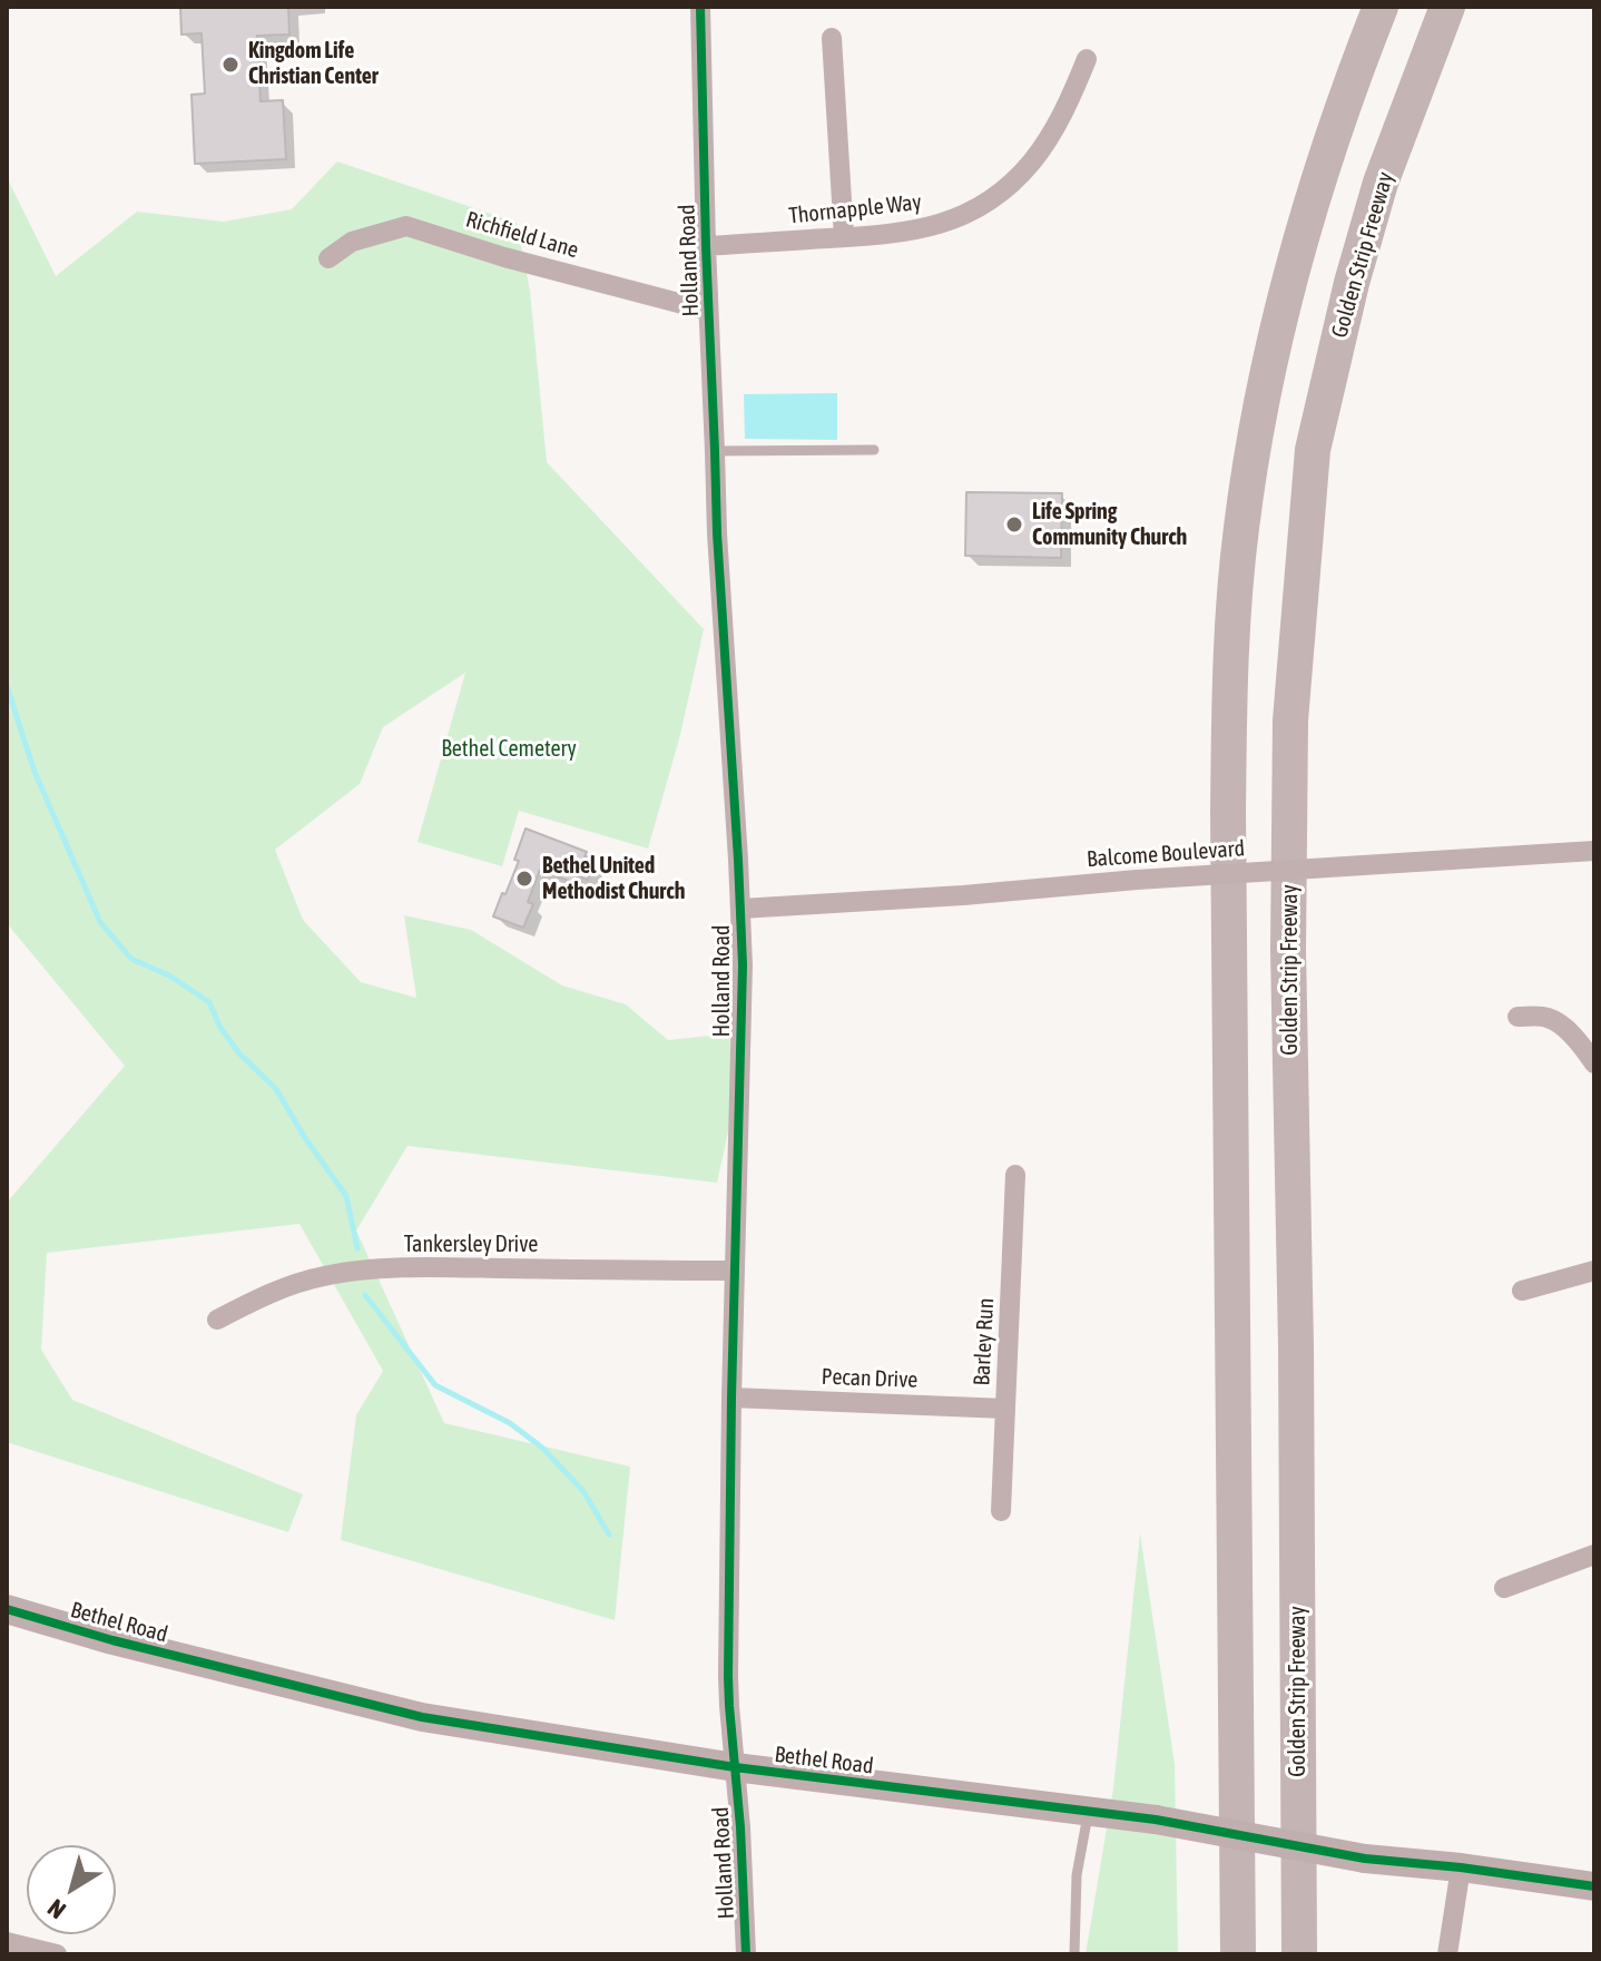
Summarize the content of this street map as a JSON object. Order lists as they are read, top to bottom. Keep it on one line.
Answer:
{"streets":{"highway":["Golden Strip Freeway"],"street":["Thornapple Way","Richfield Lane","Holland Road","Balcome Boulevard","Tankersley Drive","Barley Run","Pecan Drive","Bethel Road"]},"crossings":[["Thornapple Way","Holland Road"],["Richfield Lane","Holland Road"],["Holland Road","Balcome Boulevard"],["Holland Road","Tankersley Drive"],["Holland Road","Pecan Drive"],["Holland Road","Bethel Road"],["Barley Run","Pecan Drive"]],"parks":["Bethel Cemetery"],"places":["Kingdom Life Christian Center","Life Spring Community Church","Bethel United Methodist Church"],"north":"bottom left"}
